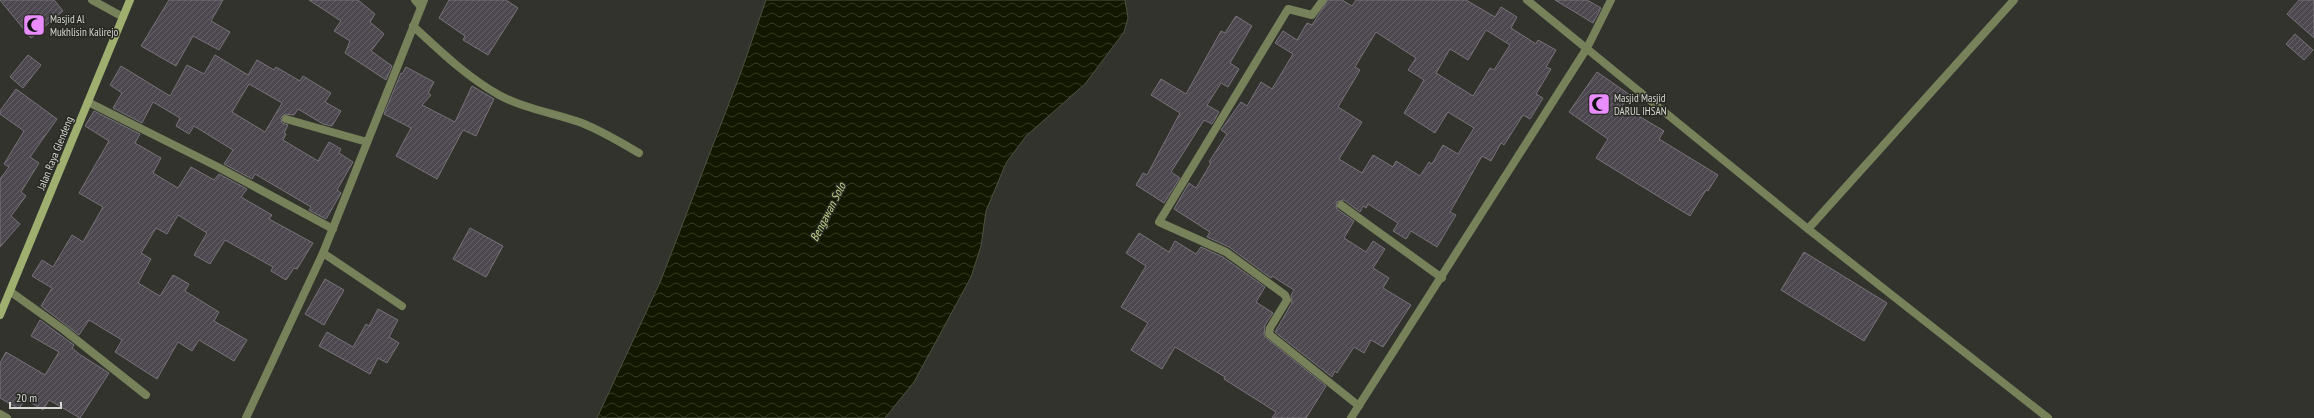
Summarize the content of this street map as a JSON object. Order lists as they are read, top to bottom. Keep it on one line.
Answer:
{"streets":{"main road":["Jalan Raya Glendeng"]},"water":["Bengawan Solo"],"places":{"mosque":["Masjid Al Mukhlisin Kalirejo","Masjid Masjid DARUL IHSAN"]},"scale_bar":"20 m"}
